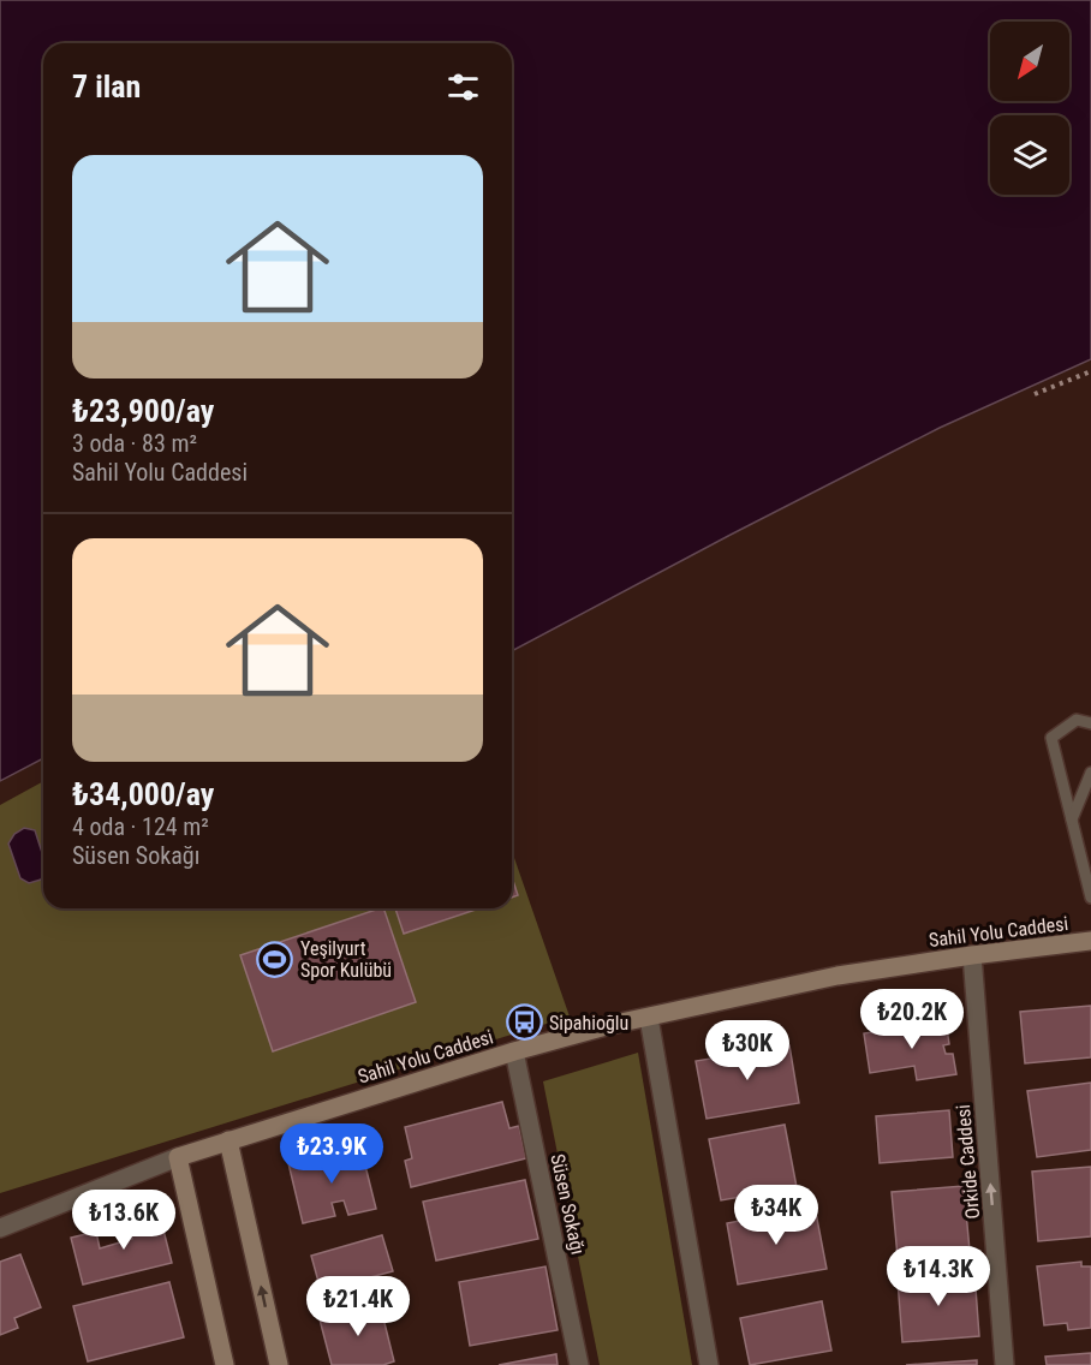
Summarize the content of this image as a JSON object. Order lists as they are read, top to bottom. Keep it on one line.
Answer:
{"streets":{"main road":["Sahil Yolu Caddesi"],"street":["Orkide Caddesi","Süsen Sokağı"]},"crossings":[["Sahil Yolu Caddesi","Orkide Caddesi"],["Sahil Yolu Caddesi","Süsen Sokağı"]],"one_way":["Orkide Caddesi"],"places":{"sports":["Yeşilyurt Spor Kulübü"],"bus stop":["Sipahioğlu"]},"north":"bottom left","page":{"heading":"7 ilan","list":[{"name":"₺23,900/ay","note":"3 oda · 83 m² · Sahil Yolu Caddesi"},{"name":"₺34,000/ay","note":"4 oda · 124 m² · Süsen Sokağı"}],"price":["₺20.2K","₺30K","₺23.9K","₺34K","₺13.6K","₺14.3K","₺21.4K"]}}
